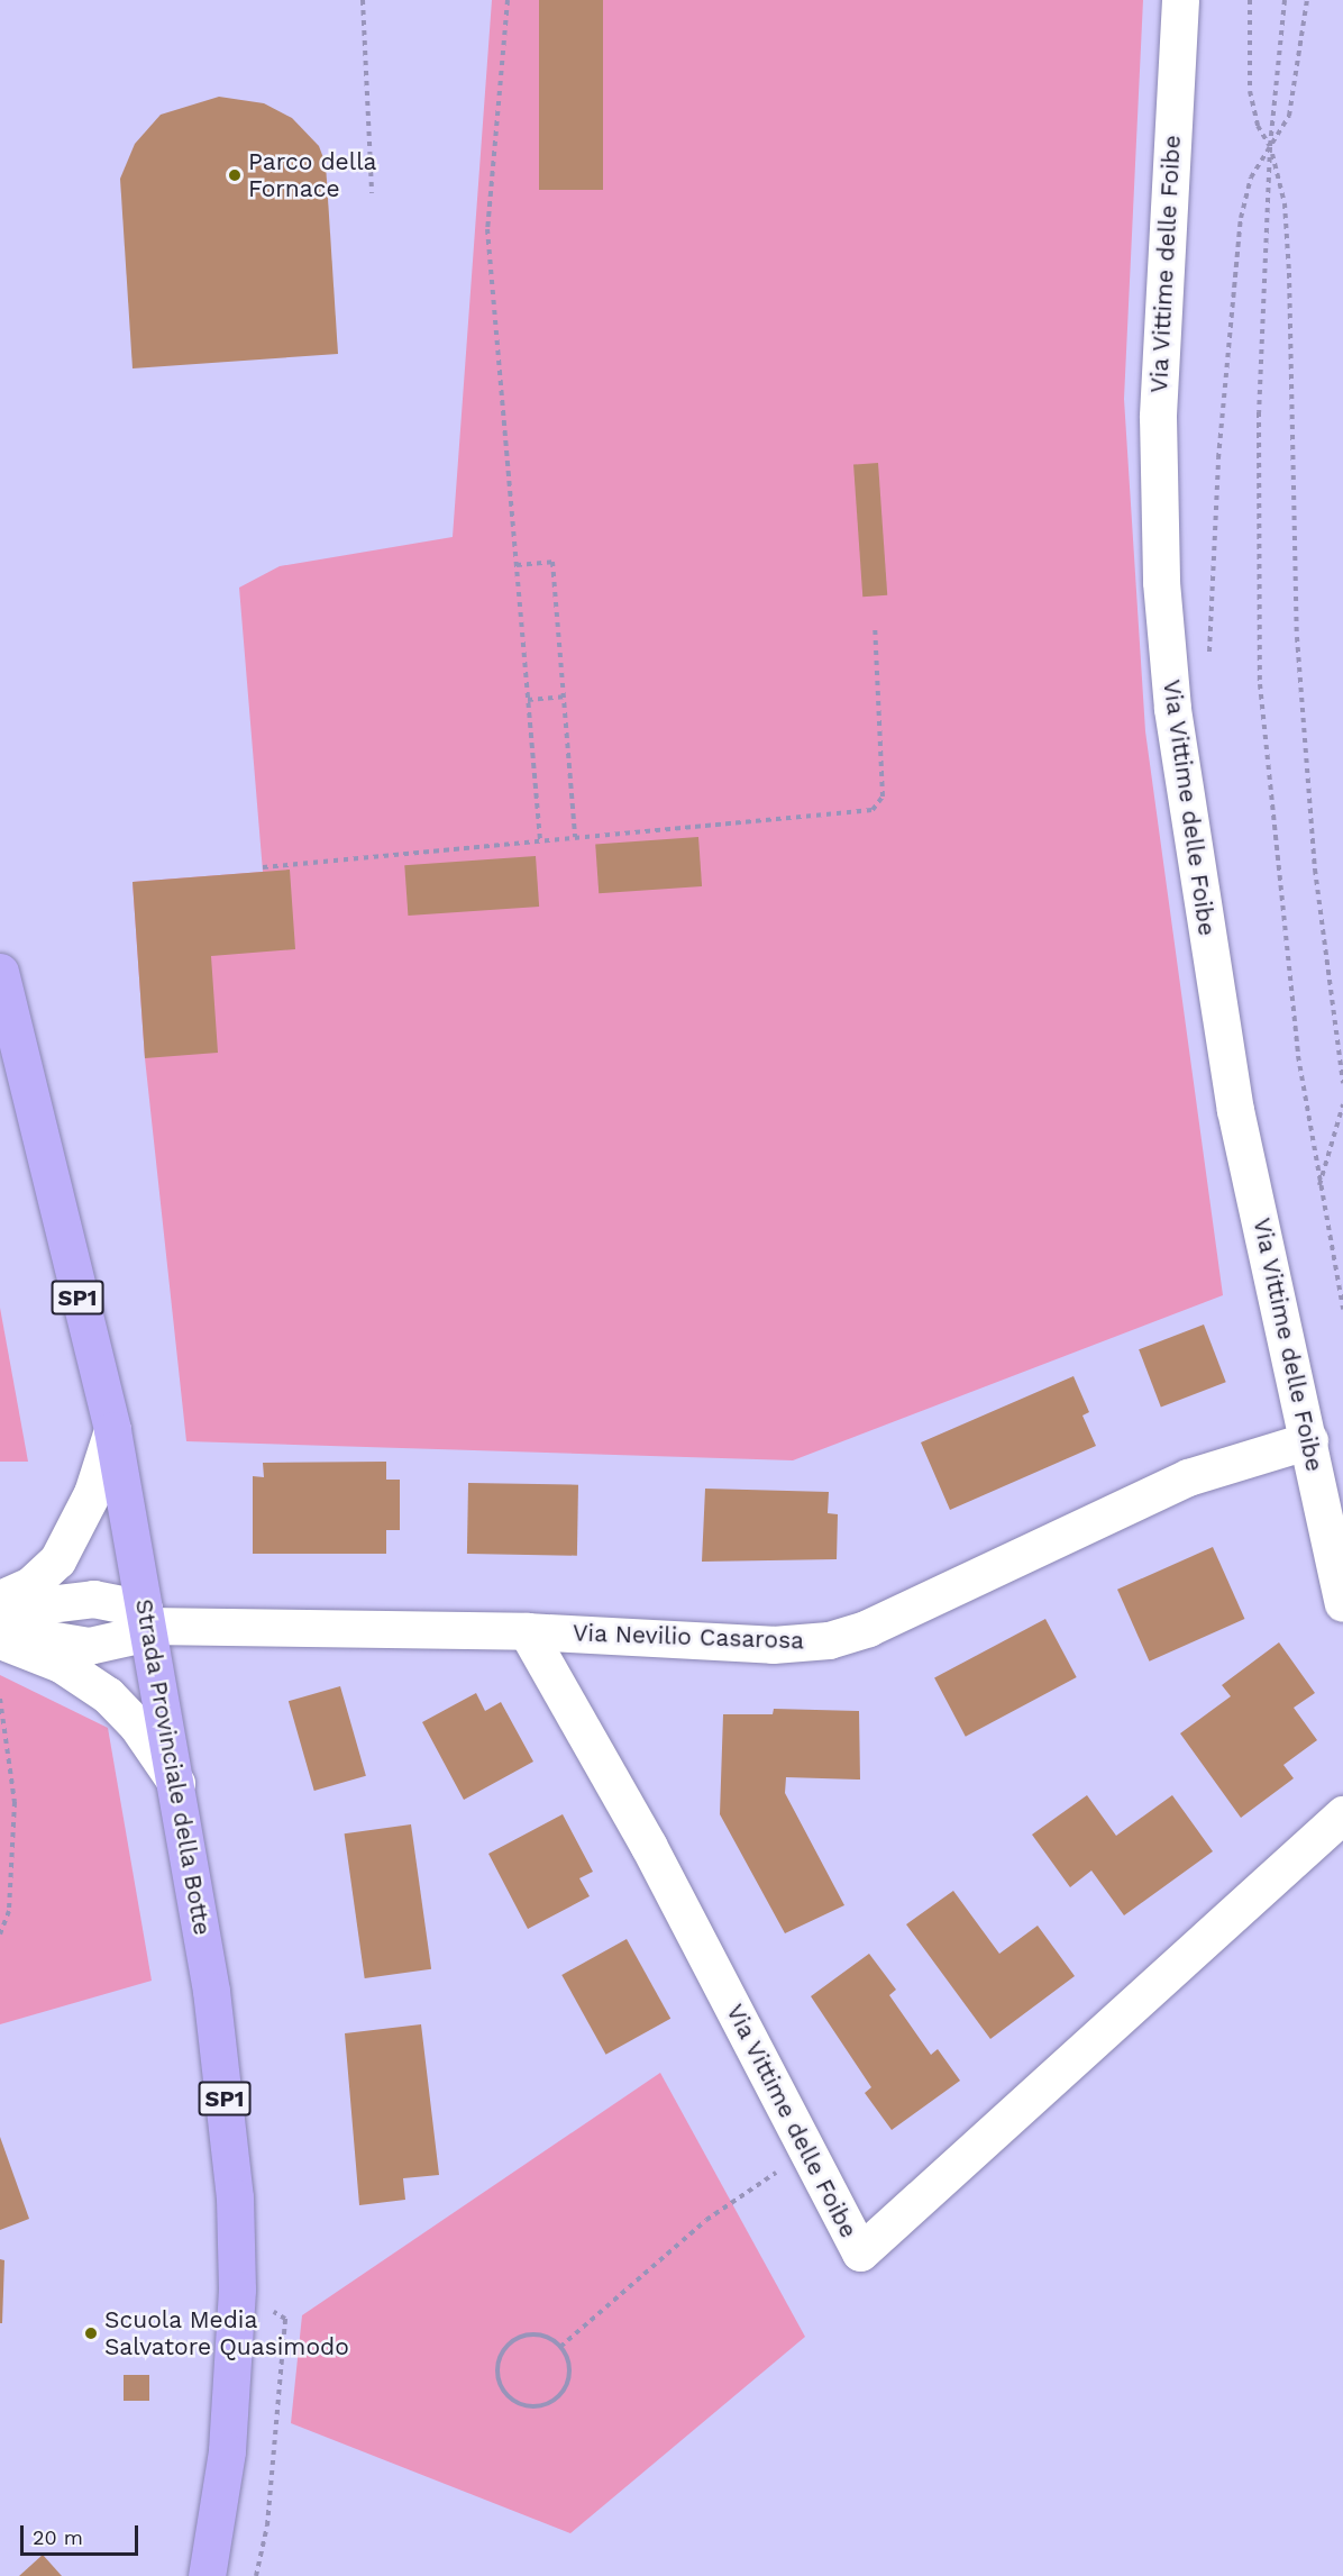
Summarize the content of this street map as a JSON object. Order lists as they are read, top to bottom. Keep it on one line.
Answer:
{"streets":{"main road":["SP1","Strada Provinciale della Botte"],"street":["Via Vittime delle Foibe","Via Nevilio Casarosa"]},"crossings":[["Via Vittime delle Foibe","Via Nevilio Casarosa"],["Via Nevilio Casarosa","Strada Provinciale della Botte"]],"places":["Parco della Fornace","Scuola Media Salvatore Quasimodo"],"scale_bar":"20 m"}
